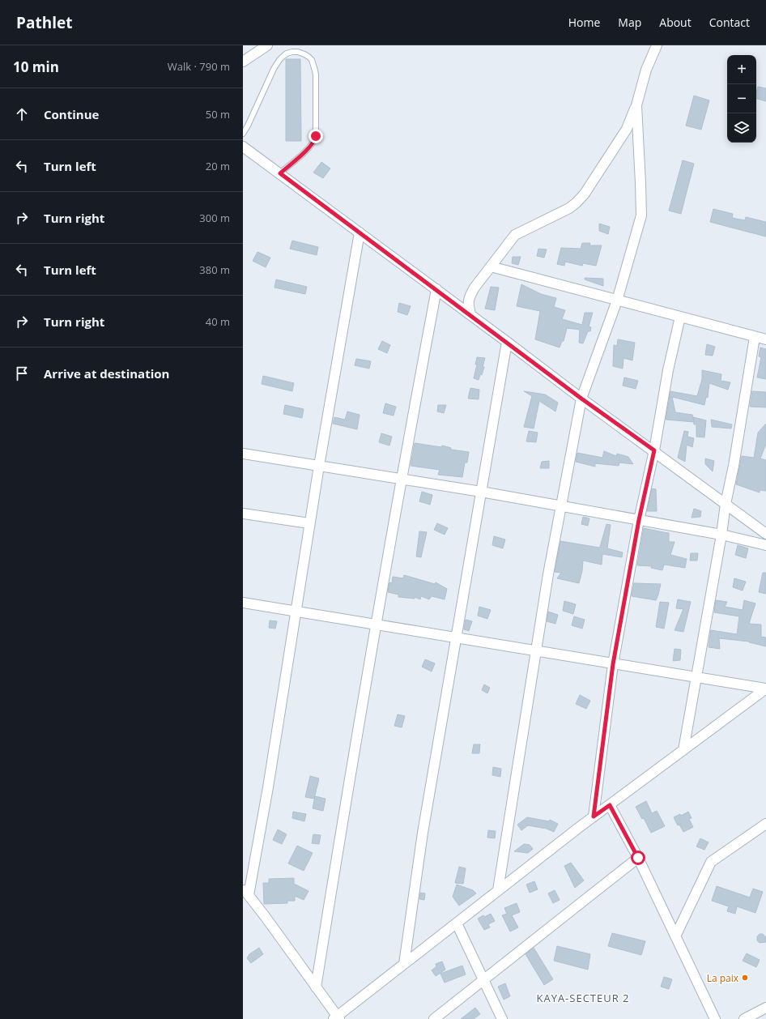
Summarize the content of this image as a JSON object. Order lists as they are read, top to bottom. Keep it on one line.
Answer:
{"districts":["KAYA-SECTEUR 2"],"places":["La paix"],"page":{"header":"Pathlet","nav":["Home","Map","About","Contact"],"heading":["10 min","Walk · 790 m"],"map_buttons":["+","−"],"list":[["Continue","50 m"],["Turn left","20 m"],["Turn right","300 m"],["Turn left","380 m"],["Turn right","40 m"],"Arrive at destination"]}}
